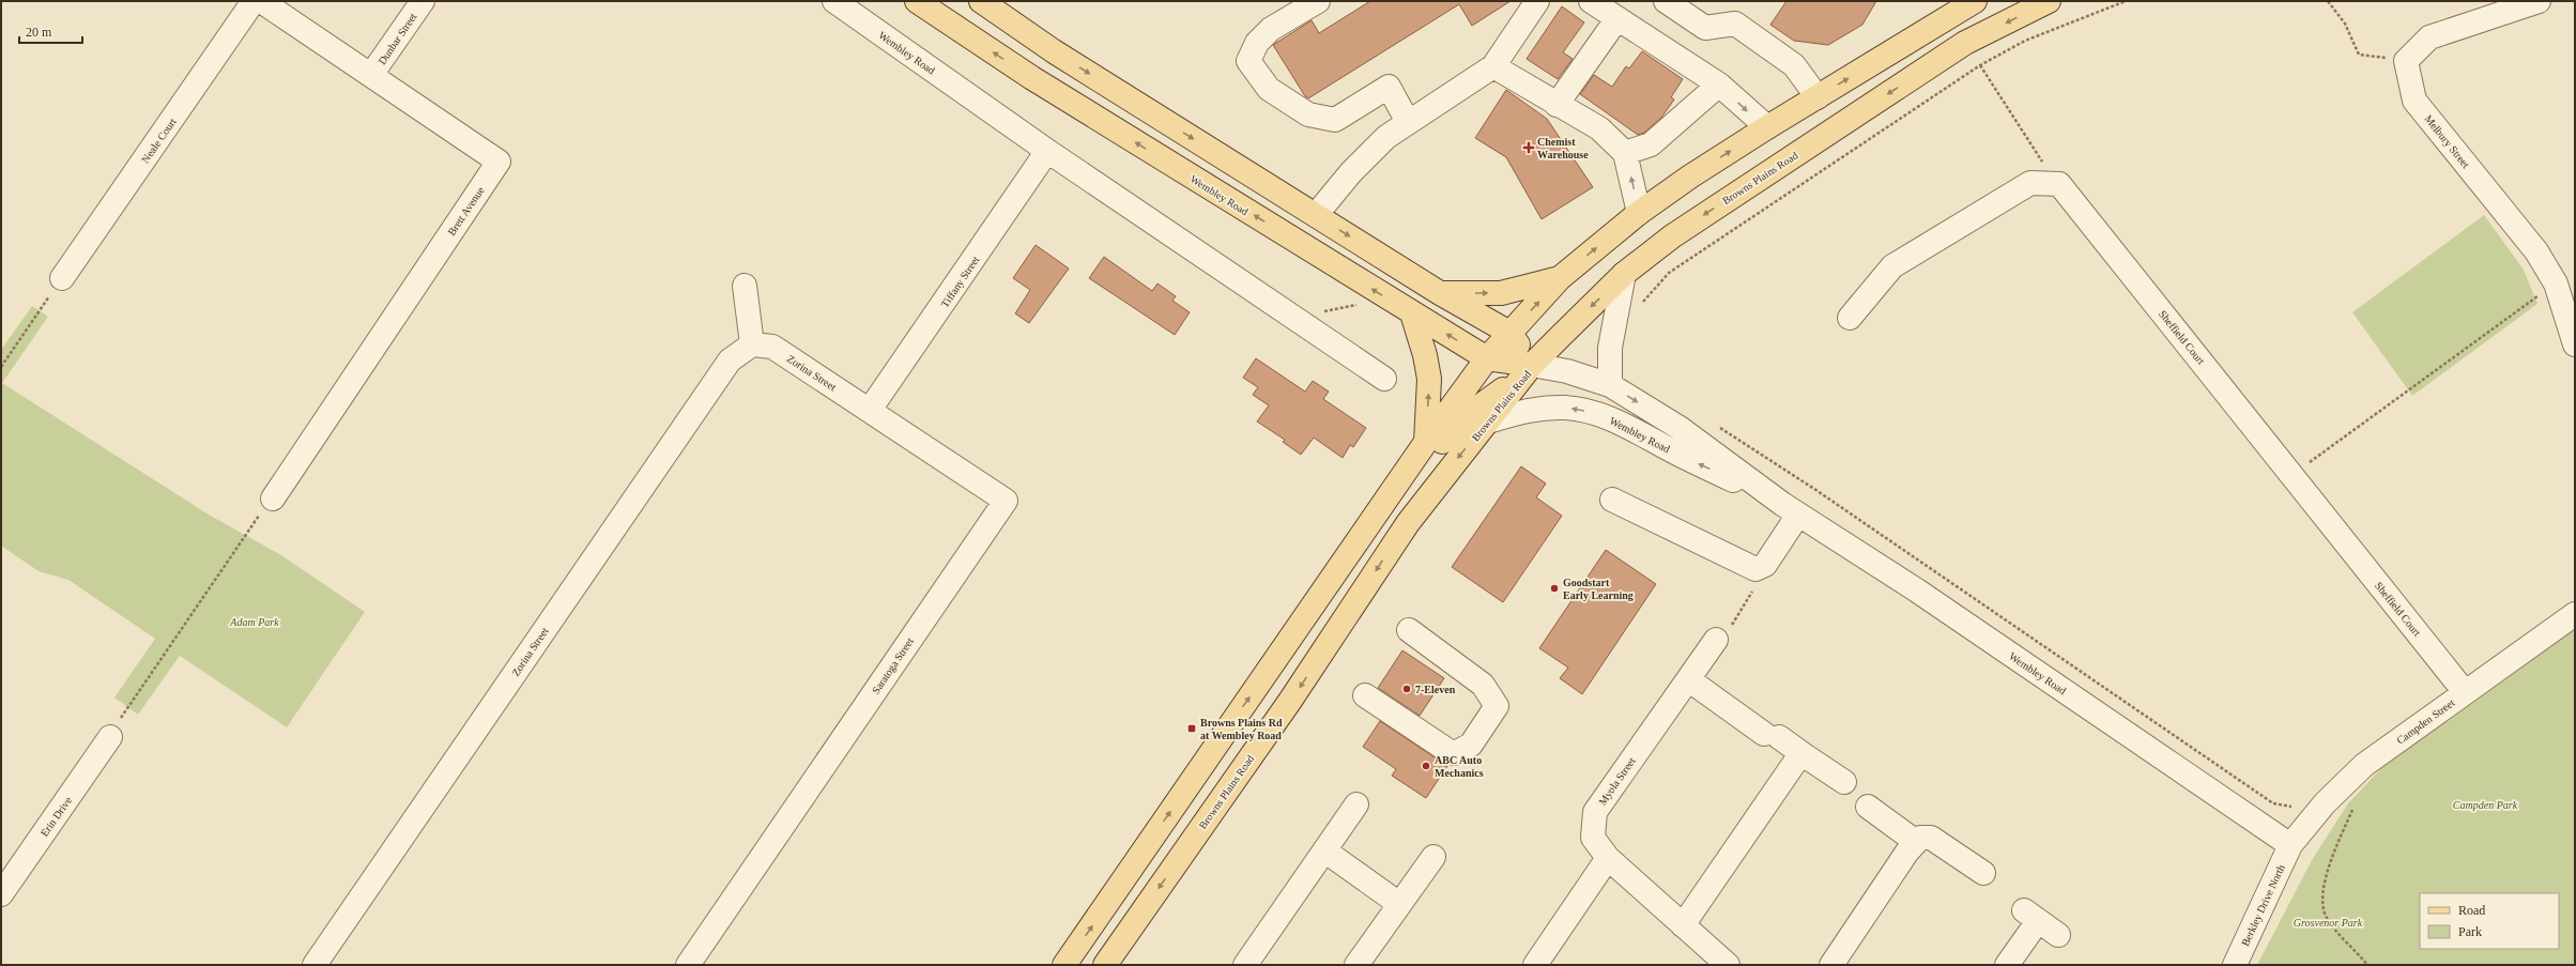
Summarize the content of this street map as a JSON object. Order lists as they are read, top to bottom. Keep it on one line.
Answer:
{"streets":{"main road":["Wembley Road","Browns Plains Road"],"street":["Dunbar Street","Neale Court","Melbury Street","Brett Avenue","Tiffany Street","Sheffield Court","Zorina Street","Saratoga Street","Campden Street","Myola Street","Erin Drive","Berkley Drive North"]},"crossings":[["Dunbar Street","Brett Avenue"],["Wembley Road","Browns Plains Road"],["Wembley Road","Tiffany Street"],["Wembley Road","Campden Street"],["Wembley Road","Berkley Drive North"],["Tiffany Street","Zorina Street"],["Tiffany Street","Saratoga Street"],["Sheffield Court","Campden Street"],["Zorina Street","Saratoga Street"],["Campden Street","Berkley Drive North"]],"parks":["Adam Park","Campden Park","Grosvenor Park"],"places":{"health":["Chemist Warehouse"],"other":["Goodstart Early Learning","7-Eleven","ABC Auto Mechanics"],"transit":["Browns Plains Rd at Wembley Road"]},"legend":["Road","Park"],"scale_bar":"20 m"}
